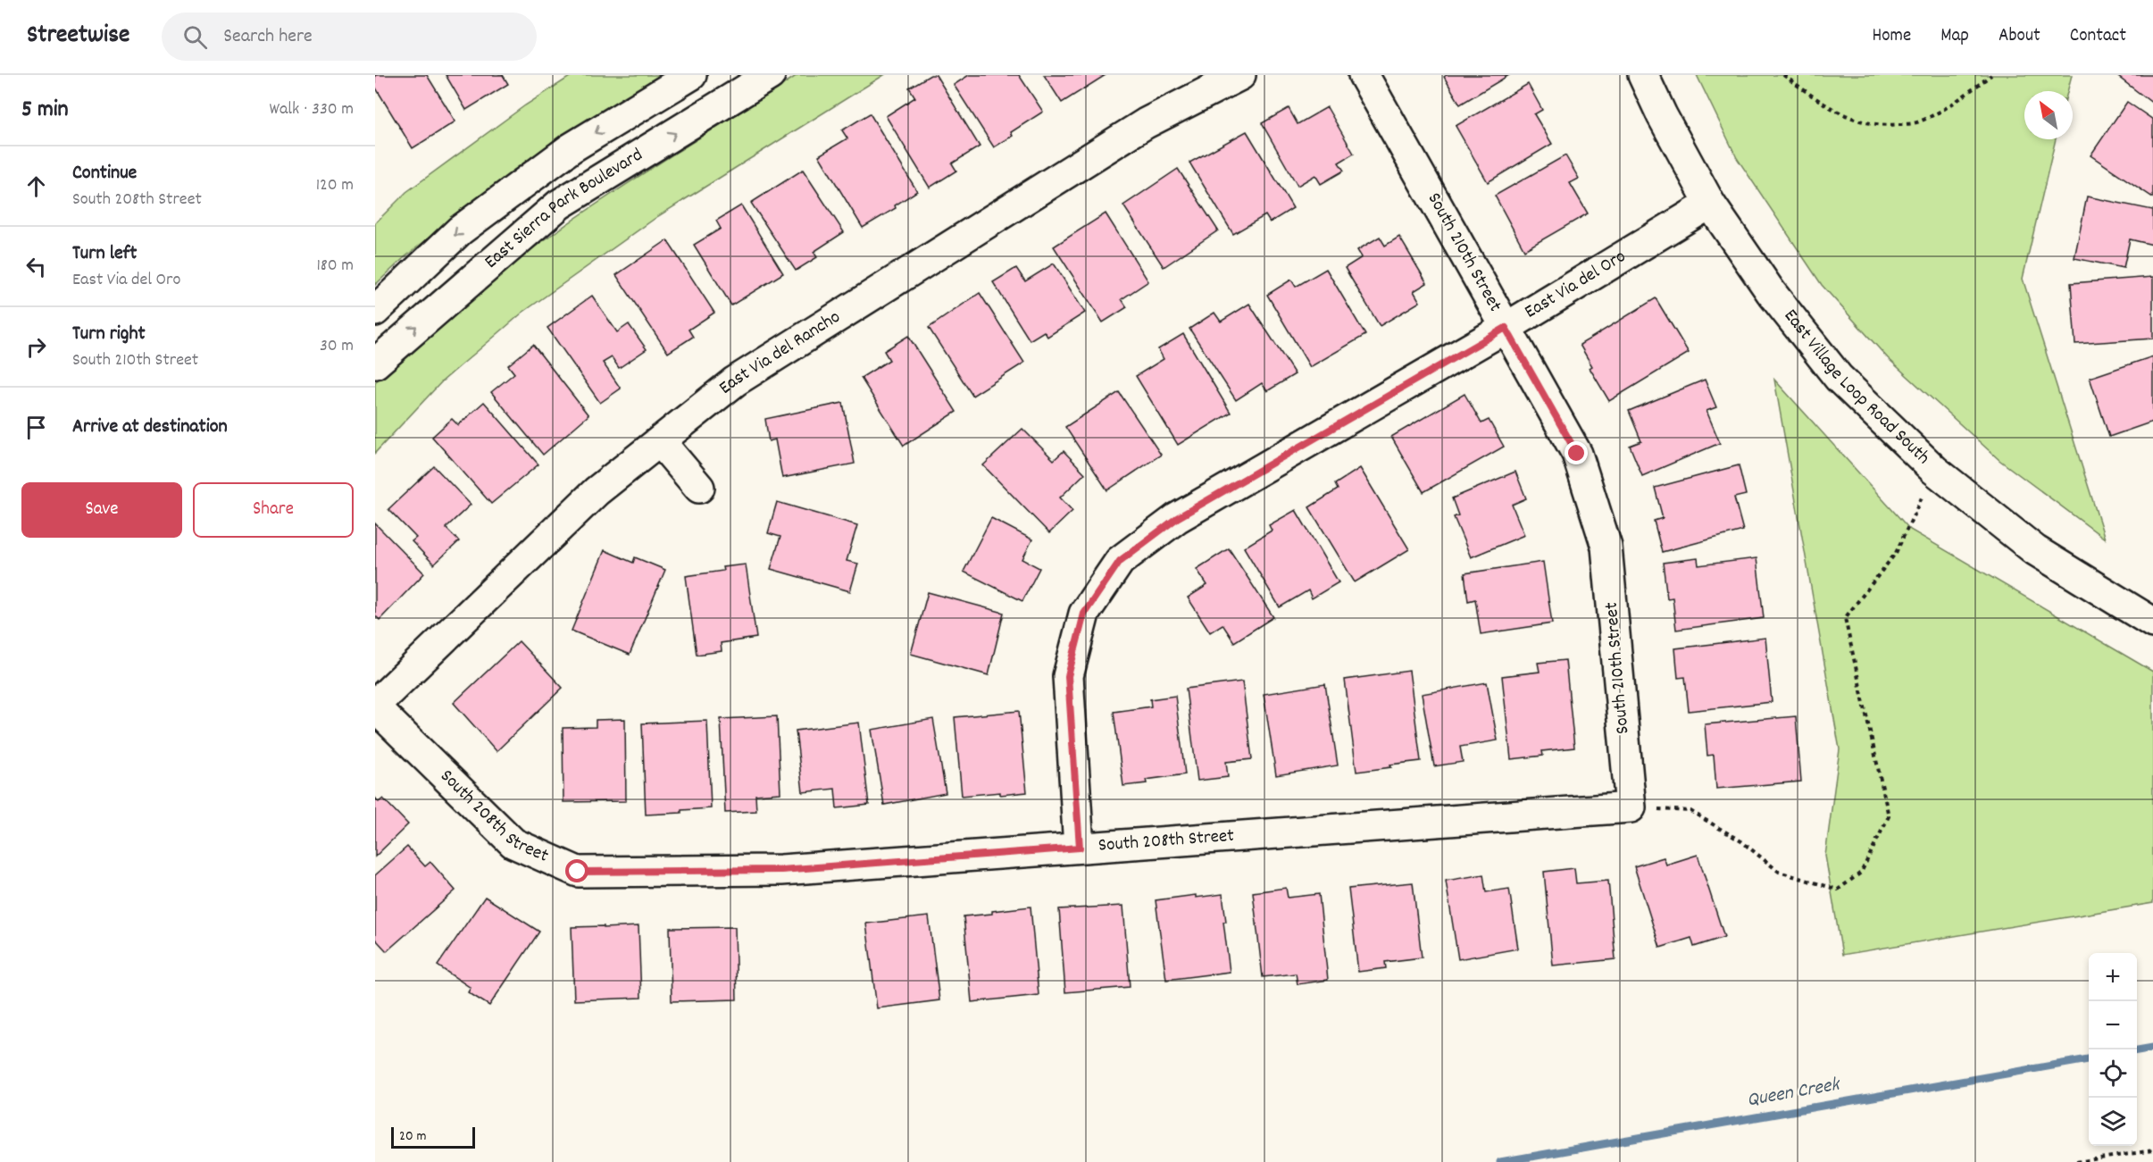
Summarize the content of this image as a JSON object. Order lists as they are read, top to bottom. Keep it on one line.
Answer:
{"streets":{"street":["East Sierra Park Boulevard","South 210th Street","East Via del Oro","East Via del Rancho","East Village Loop Road South","South 208th Street"]},"crossings":[["South 210th Street","East Via del Oro"],["South 210th Street","South 208th Street"],["East Via del Oro","East Village Loop Road South"],["East Via del Oro","South 208th Street"],["East Via del Rancho","South 208th Street"]],"water":["Queen Creek"],"scale_bar":"20 m","north":"top left","page":{"header":"Streetwise","search":"Search here","nav":["Home","Map","About","Contact"],"heading":["5 min","Walk · 330 m"],"list":[["Continue","South 208th Street","120 m"],["Turn left","East Via del Oro","180 m"],["Turn right","South 210th Street","30 m"],"Arrive at destination"],"buttons":["Save","Share"],"map_buttons":["+","−"],"scale":"20 m"}}
